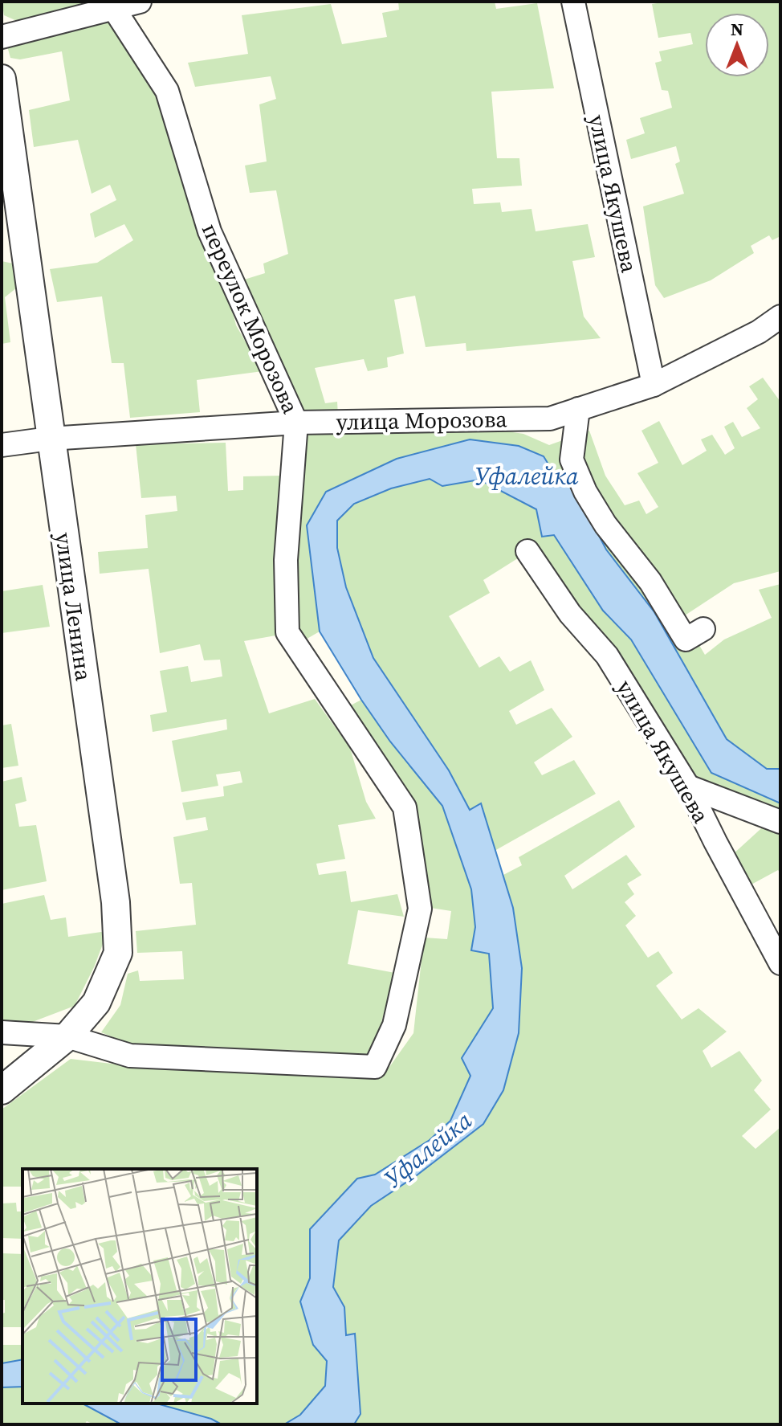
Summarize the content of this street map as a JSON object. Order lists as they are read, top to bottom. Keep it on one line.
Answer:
{"streets":{"street":["улица Якушева","переулок Морозова","улица Морозова","улица Ленина"]},"crossings":[["улица Якушева","улица Морозова"],["переулок Морозова","улица Морозова"],["переулок Морозова","улица Ленина"],["улица Морозова","улица Ленина"]],"water":["Уфалейка"],"north":"top"}
